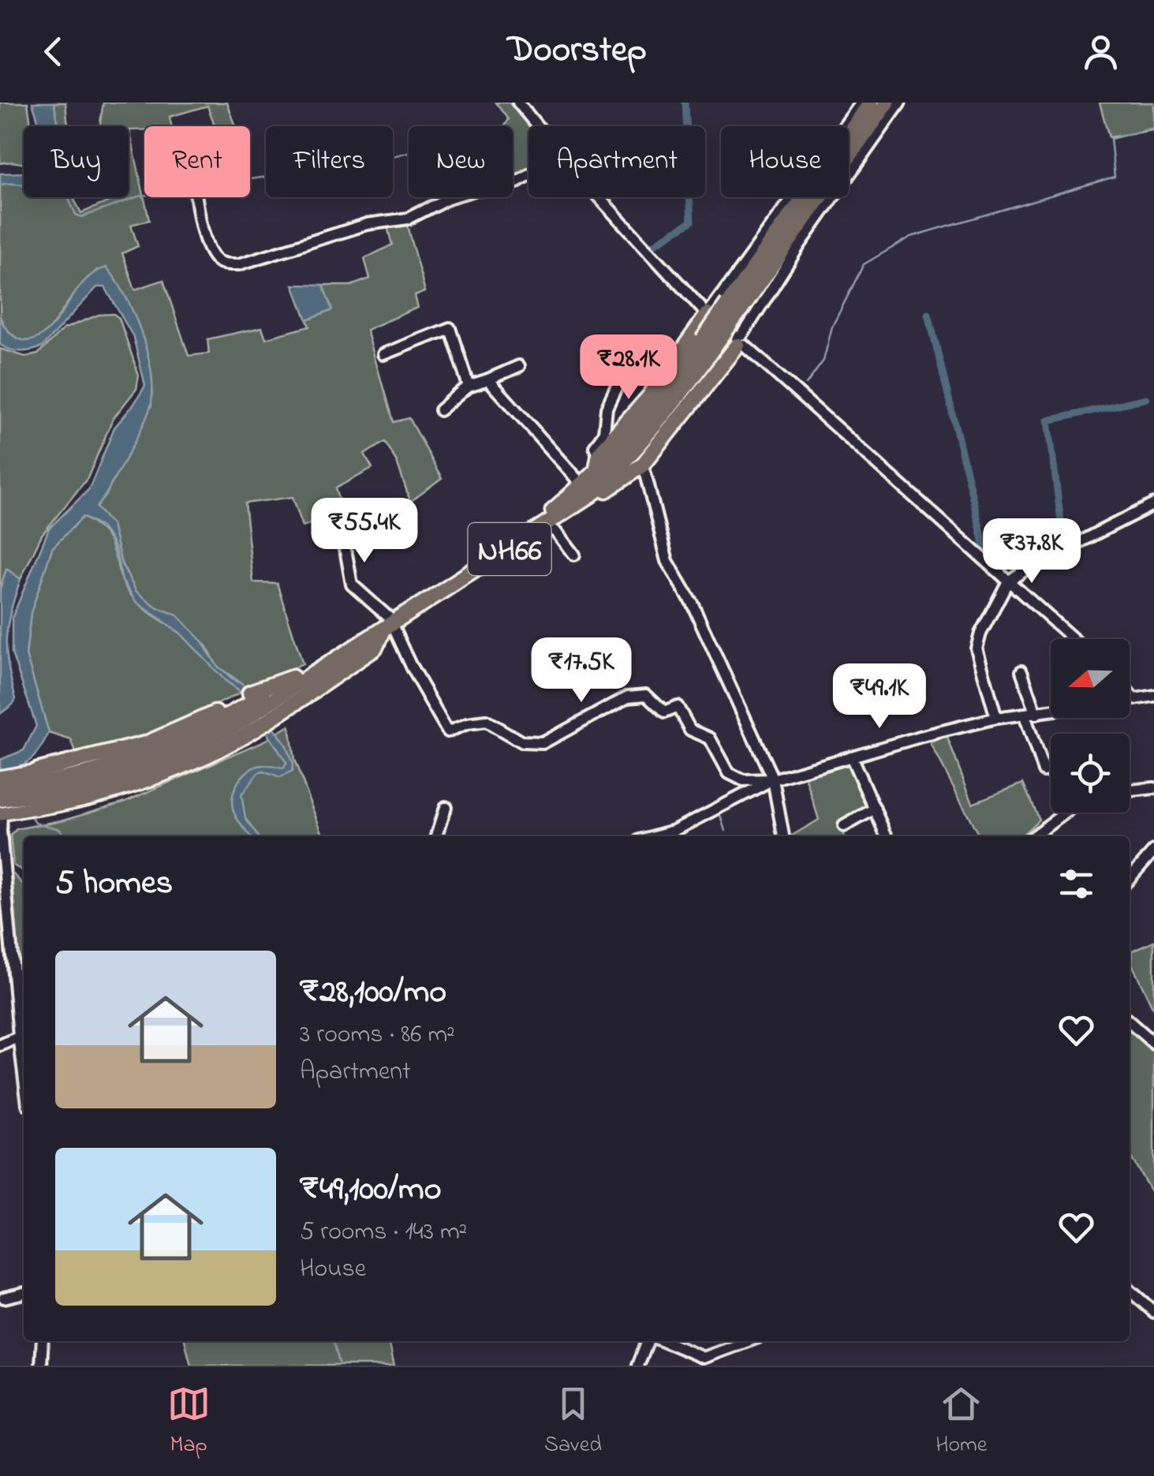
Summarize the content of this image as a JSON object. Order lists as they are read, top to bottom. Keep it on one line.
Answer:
{"streets":{"highway":["NH66"]},"north":"left","page":{"header":"Doorstep","chip":["Buy","Rent","Filters","New","Apartment","House"],"price":["₹28.1K","₹55.4K","₹37.8K","₹17.5K","₹49.1K"],"heading":"5 homes","list":[{"name":"₹28,100/mo","note":"3 rooms · 86 m² · Apartment"},{"name":"₹49,100/mo","note":"5 rooms · 143 m² · House"}],"tabs":["Map","Saved","Home"]}}
